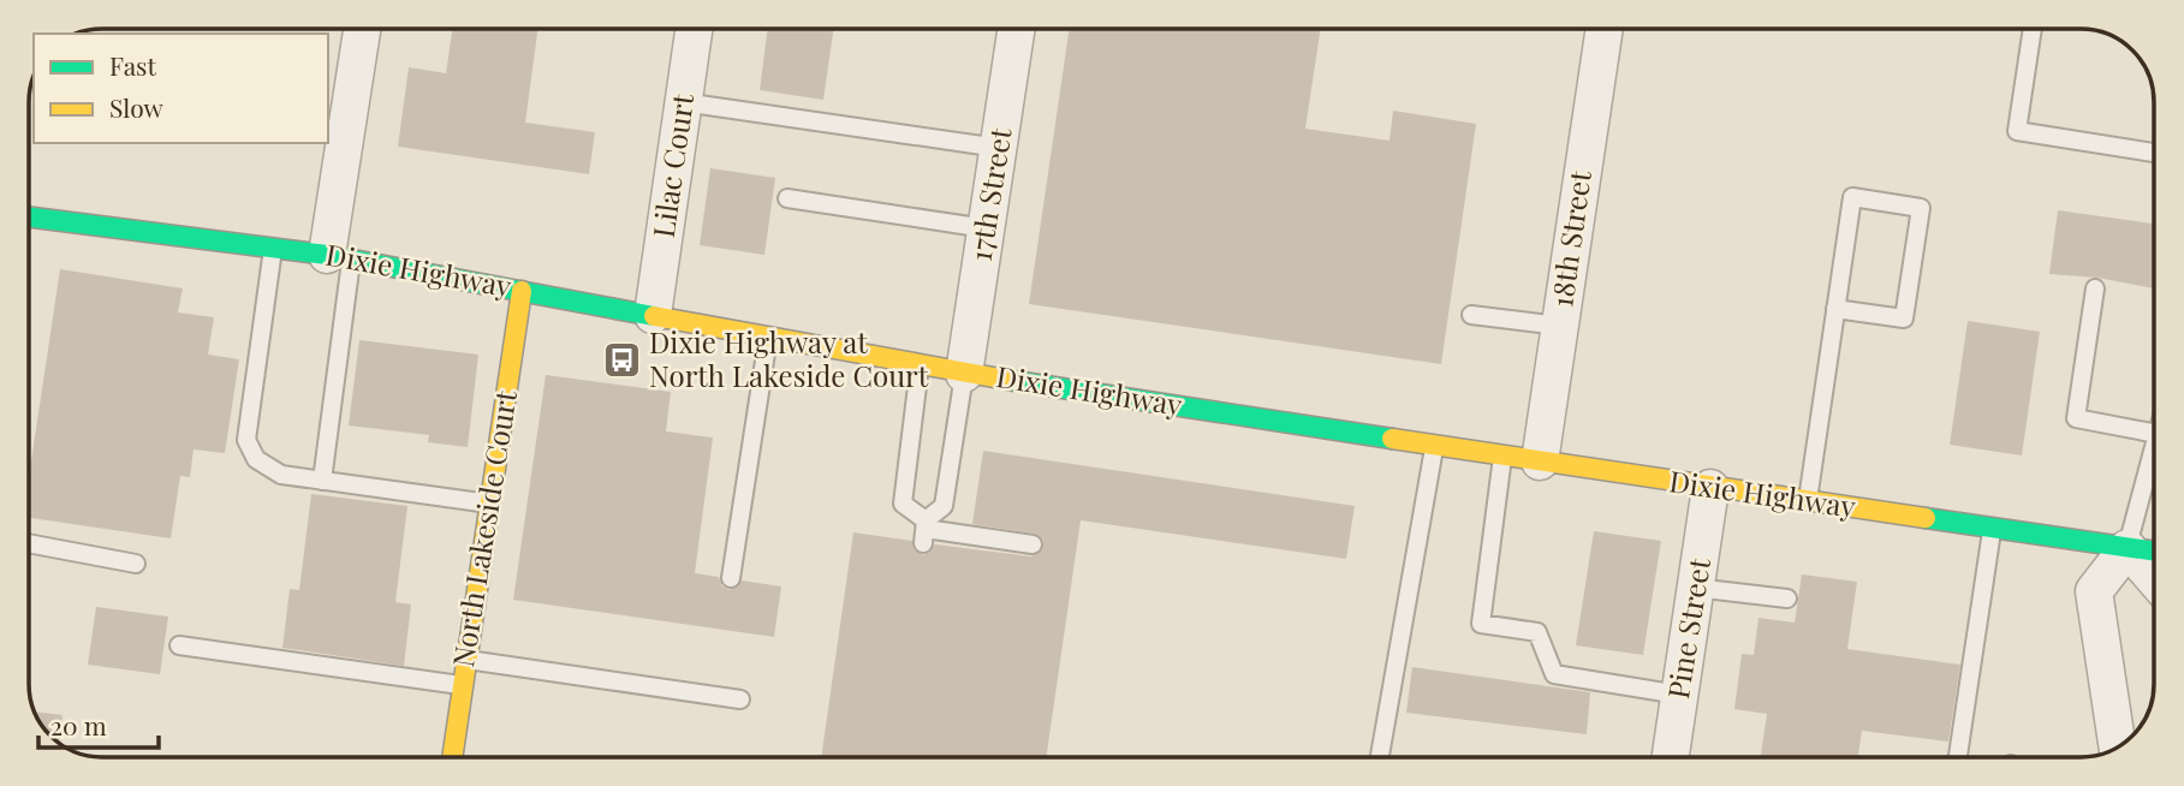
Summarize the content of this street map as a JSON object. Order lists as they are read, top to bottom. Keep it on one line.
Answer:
{"streets":{"main road":["Dixie Highway","North Lakeside Court"],"street":["Lilac Court","17th Street","18th Street","Pine Street"]},"crossings":[["Lilac Court","Dixie Highway"],["17th Street","Dixie Highway"],["18th Street","Dixie Highway"],["Dixie Highway","North Lakeside Court"],["Dixie Highway","Pine Street"]],"places":{"bus stop":["Dixie Highway at North Lakeside Court"]},"legend":["Fast","Slow"],"scale_bar":"20 m"}
